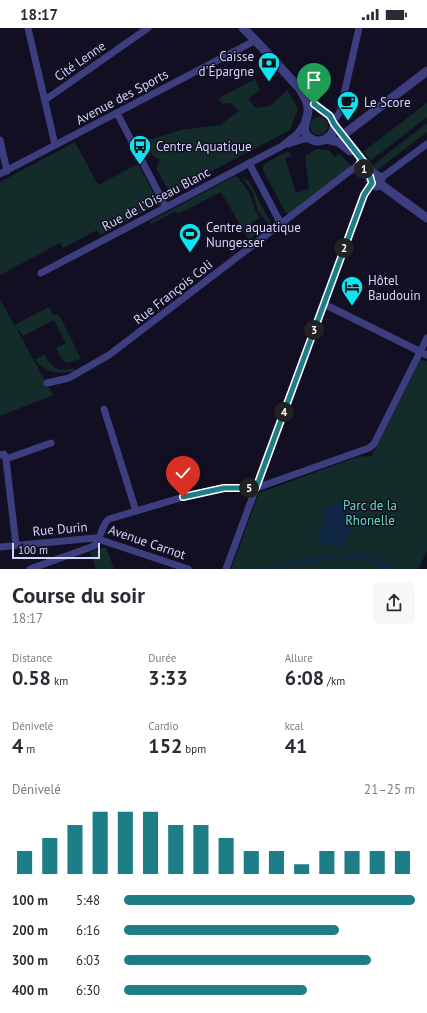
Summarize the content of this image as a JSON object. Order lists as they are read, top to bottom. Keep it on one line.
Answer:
{"streets":{"street":["Cité Lenne","Avenue des Sports","Rue de l'Oiseau Blanc","Rue François Coli","Rue Durin","Avenue Carnot"]},"crossings":[["Rue Durin","Avenue Carnot"]],"parks":["Parc de la Rhonelle"],"places":{"bank":["Caisse d'Épargne"],"cafe":["Le Score"],"bus stop":["Centre Aquatique"],"sports":["Centre aquatique Nungesser"],"hotel":["Hôtel Baudouin"]},"scale_bar":"100 m","page":{"status":"18:17","pins":["1","2","3","4","5"],"scale":"100 m","heading":["Course du soir","18:17"],"stats":[["Distance","0.58 km"],["Durée","3:33"],["Allure","6:08 /km"],["Dénivelé","4 m"],["Cardio","152 bpm"],["kcal","41"]],"chart":["Dénivelé","21–25 m"],"list":[{"name":"100 m","note":"5:48"},{"name":"200 m","note":"6:16"},{"name":"300 m","note":"6:03"},{"name":"400 m","note":"6:30"}]}}
